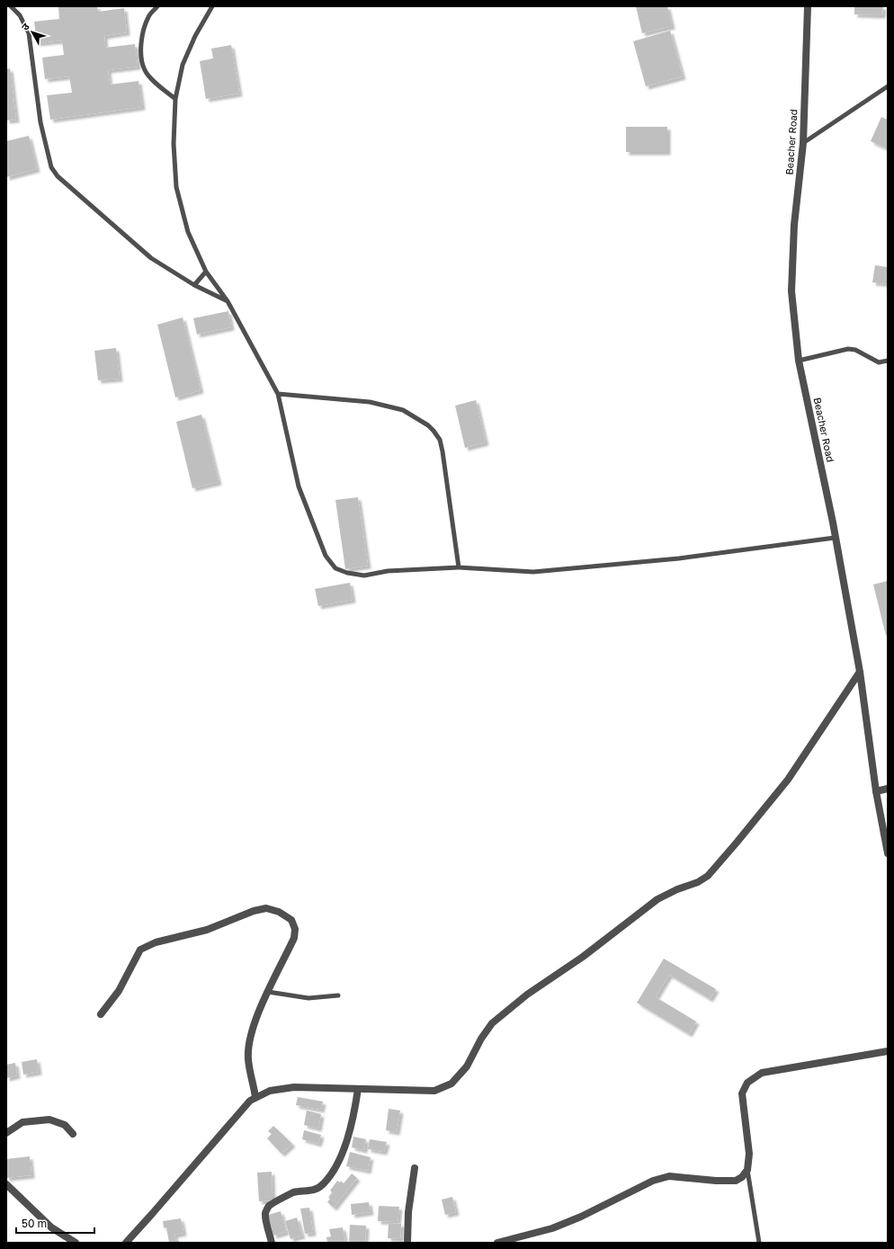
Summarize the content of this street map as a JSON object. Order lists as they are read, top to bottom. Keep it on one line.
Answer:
{"streets":{"street":["Beacher Road"]},"scale_bar":"50 m","north":"top left"}
